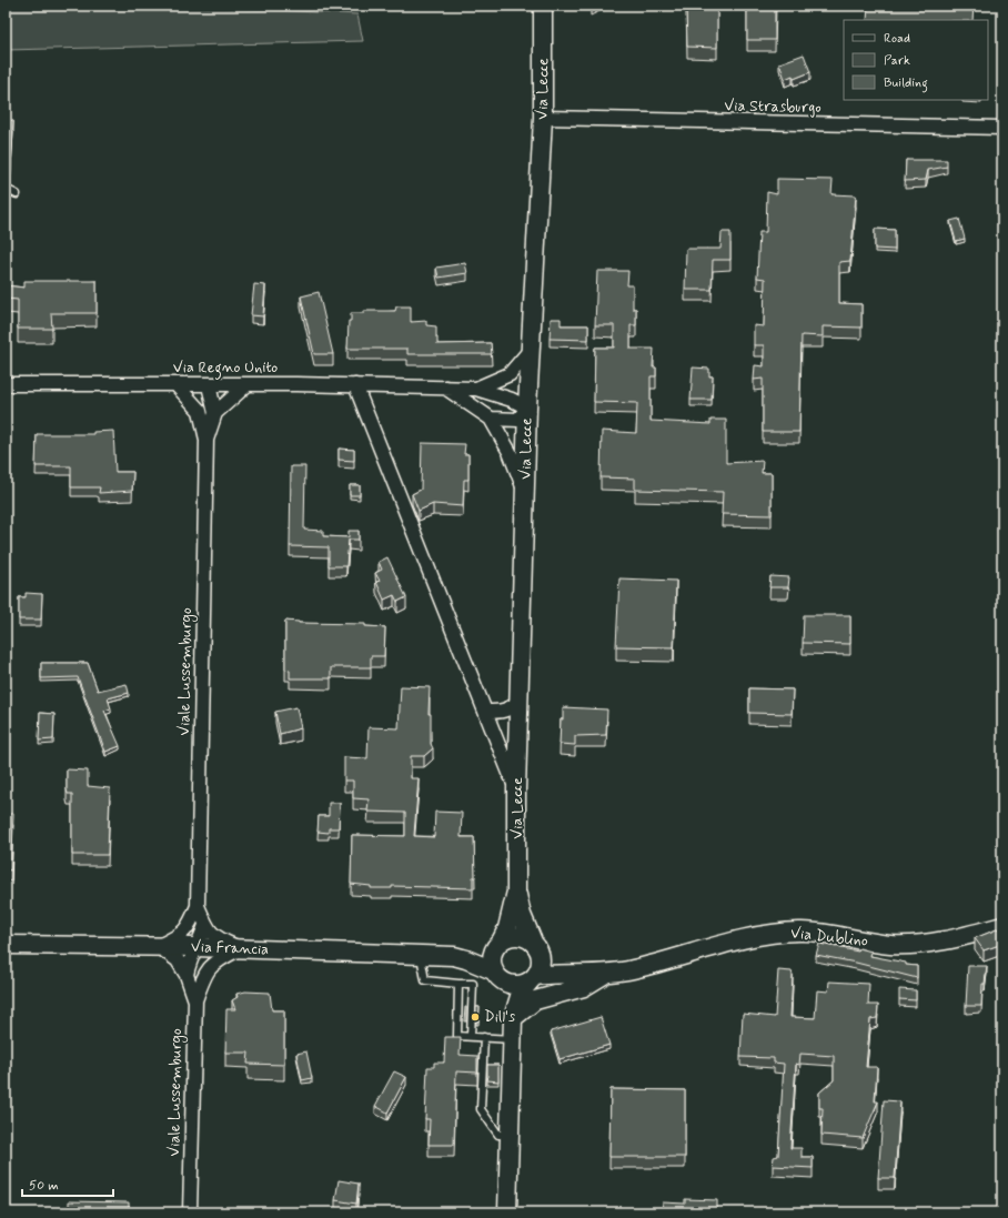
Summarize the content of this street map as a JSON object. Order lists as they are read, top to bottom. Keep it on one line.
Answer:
{"streets":{"main road":["Via Lecce","Via Dublino","Via Francia"],"street":["Via Strasburgo","Via Regno Unito","Viale Lussemburgo"]},"crossings":[["Via Lecce","Via Strasburgo"],["Via Lecce","Via Dublino"]],"places":["Dill's"],"legend":["Road","Park","Building"],"scale_bar":"50 m"}
